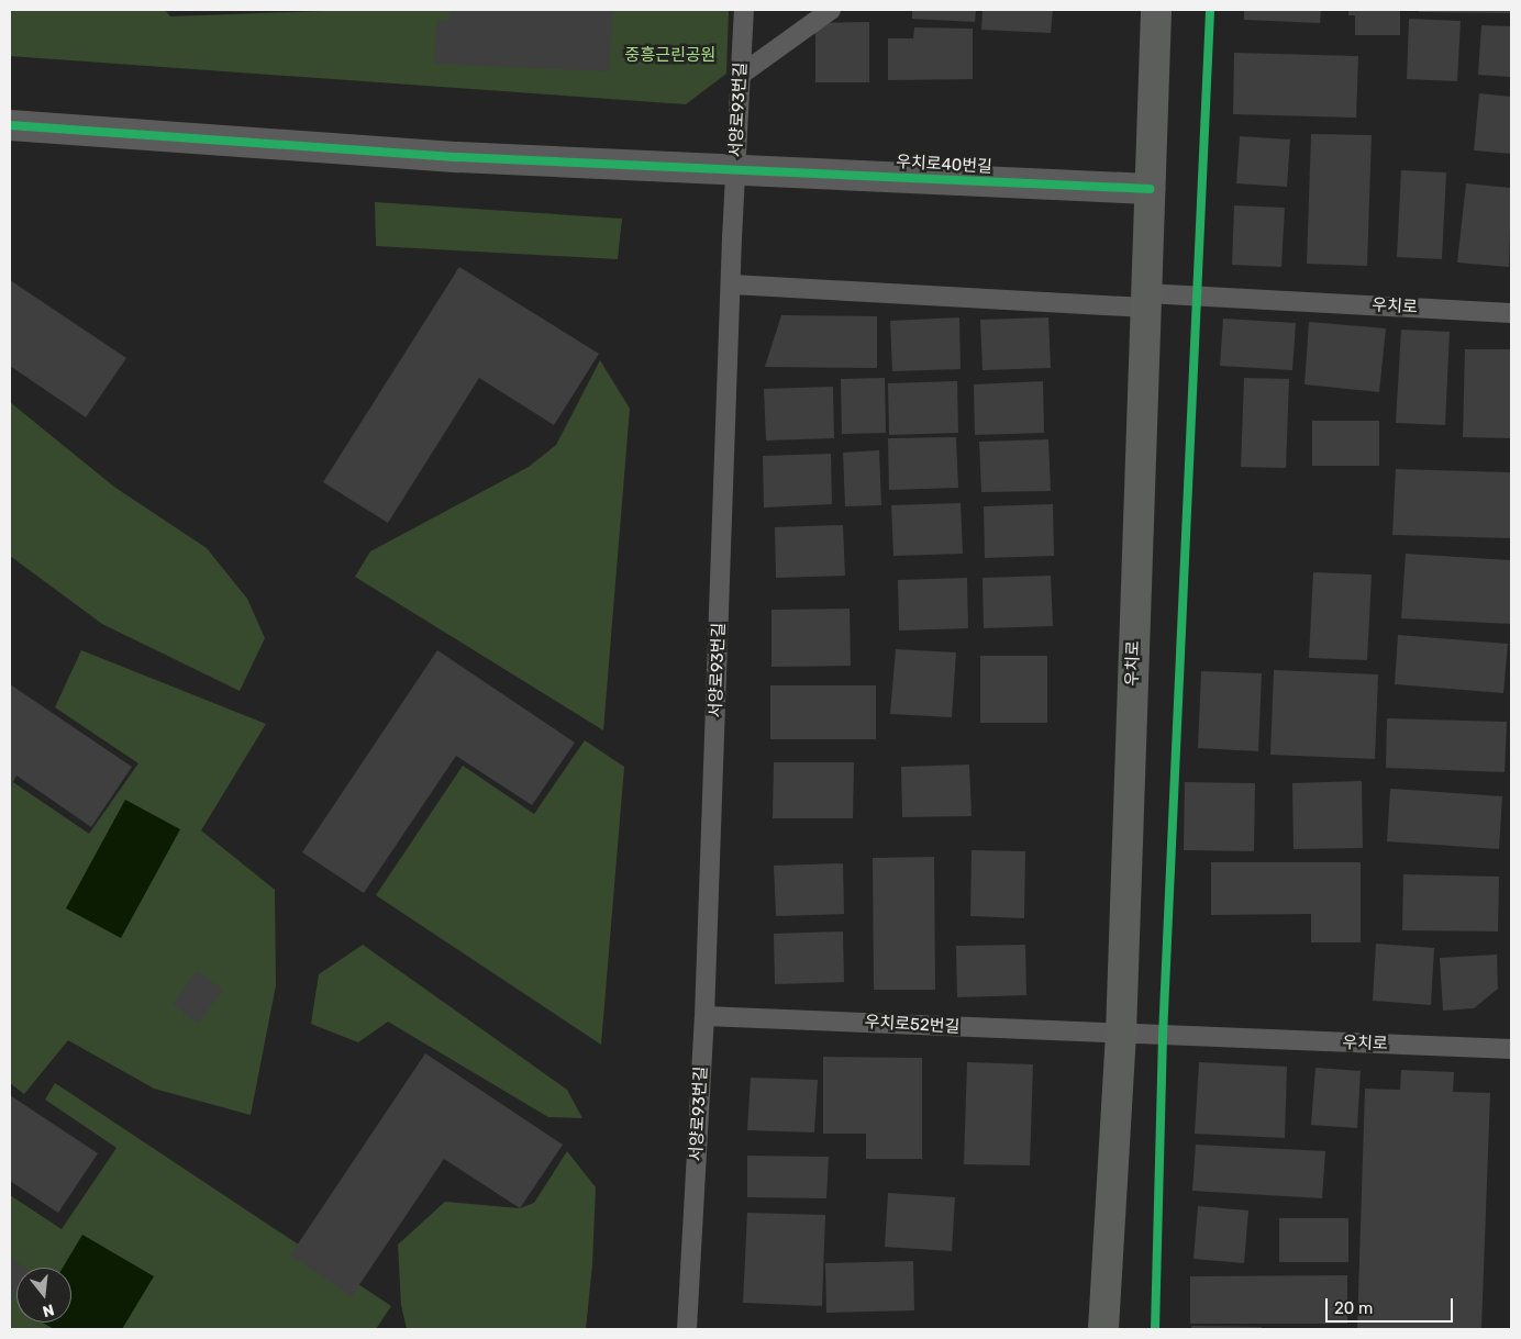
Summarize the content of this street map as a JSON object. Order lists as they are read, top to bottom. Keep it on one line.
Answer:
{"streets":{"main road":["우치로"],"street":["우치로40번길"],"lane":["서양로93번길","우치로52번길"]},"crossings":[["서양로93번길","우치로40번길"],["서양로93번길","우치로52번길"],["우치로40번길","우치로"],["우치로","우치로52번길"]],"parks":["중흥근린공원"],"scale_bar":"20 m","north":"bottom"}
